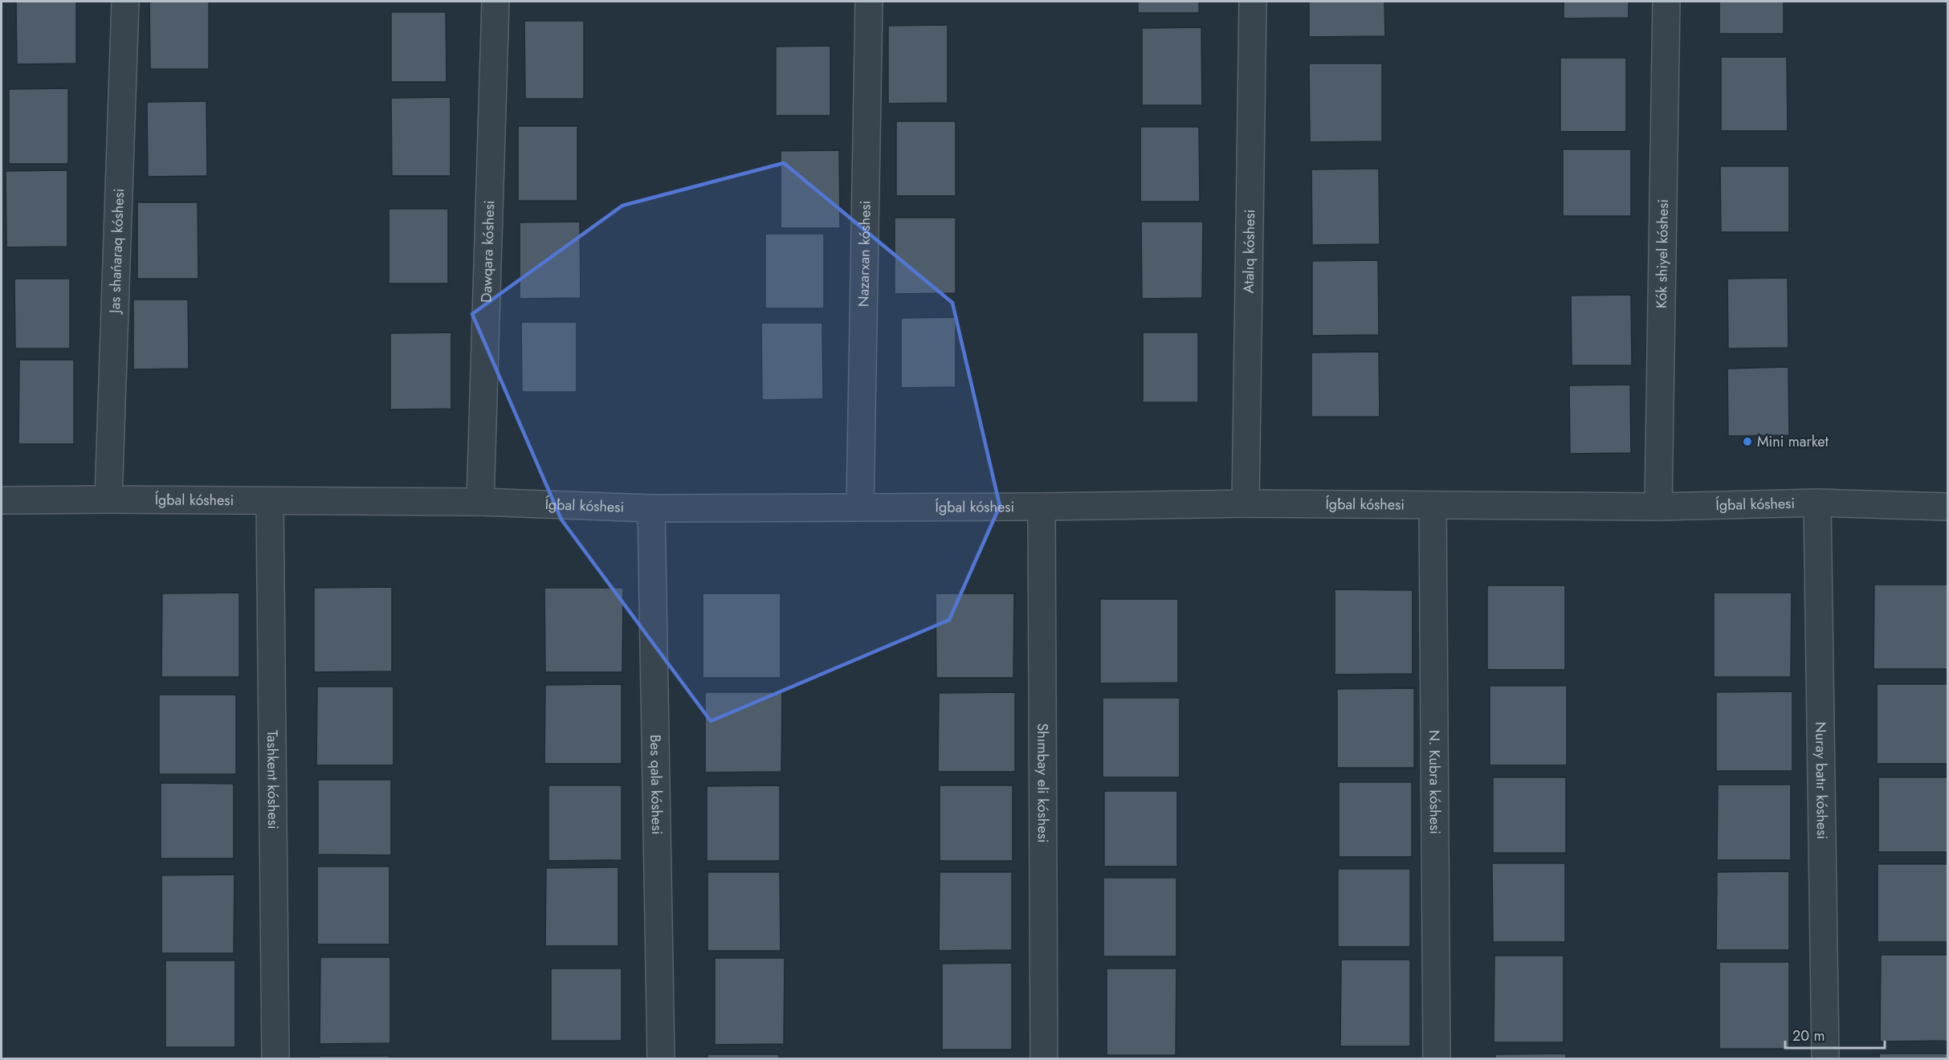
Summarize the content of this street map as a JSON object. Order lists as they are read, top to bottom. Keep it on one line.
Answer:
{"streets":{"street":["Jas shańaraq kóshesi","Dawqara kóshesi","Atalıq kóshesi","Nazarxan kóshesi","Kók shiyel kóshesi","Íǵbal kóshesi","Tashkent kóshesi","Nuray batır kóshesi","N. Kubra kóshesi","Shımbay eli kóshesi","Bes qala kóshesi"]},"crossings":[["Jas shańaraq kóshesi","Íǵbal kóshesi"],["Dawqara kóshesi","Íǵbal kóshesi"],["Atalıq kóshesi","Íǵbal kóshesi"],["Nazarxan kóshesi","Íǵbal kóshesi"],["Kók shiyel kóshesi","Íǵbal kóshesi"],["Íǵbal kóshesi","Tashkent kóshesi"],["Íǵbal kóshesi","Nuray batır kóshesi"],["Íǵbal kóshesi","N. Kubra kóshesi"],["Íǵbal kóshesi","Shımbay eli kóshesi"],["Íǵbal kóshesi","Bes qala kóshesi"]],"places":["Mini market"],"scale_bar":"20 m"}
